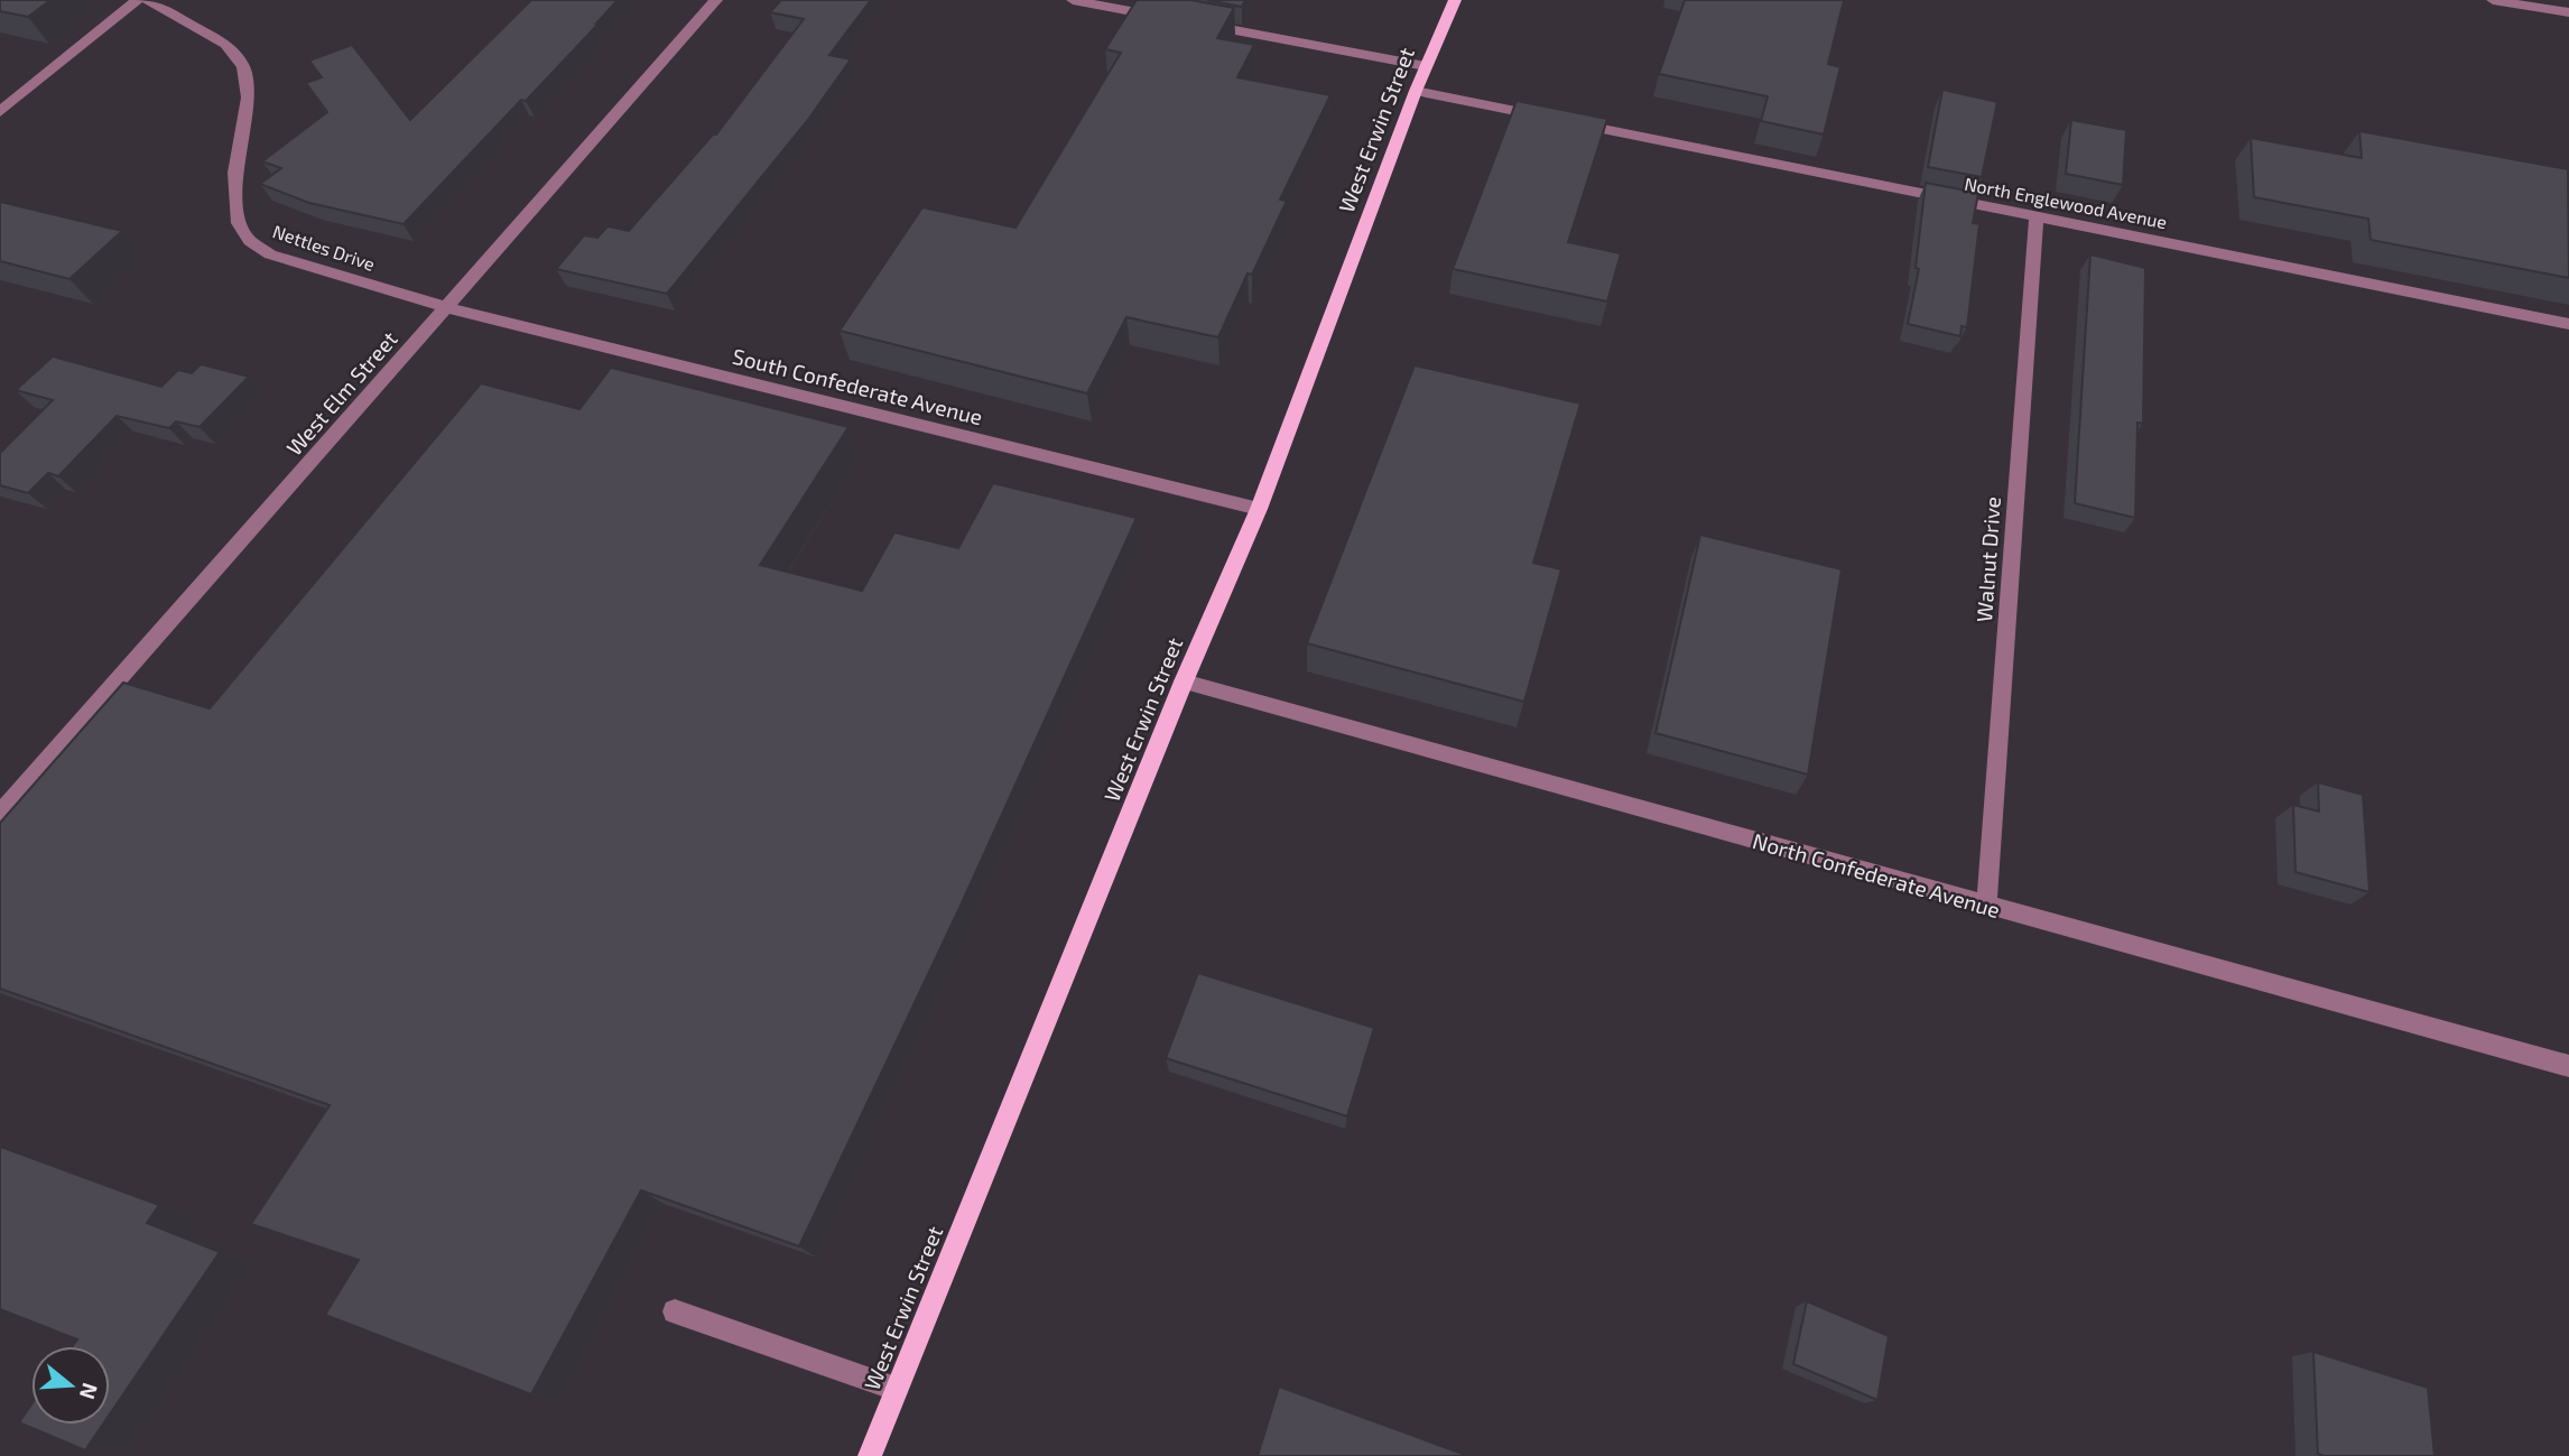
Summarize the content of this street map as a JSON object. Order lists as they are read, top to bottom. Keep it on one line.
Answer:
{"streets":{"main road":["West Erwin Street"],"street":["North Englewood Avenue","Nettles Drive","South Confederate Avenue","West Elm Street","Walnut Drive","North Confederate Avenue"]},"crossings":[["West Erwin Street","North Englewood Avenue"],["West Erwin Street","South Confederate Avenue"],["West Erwin Street","North Confederate Avenue"],["North Englewood Avenue","Walnut Drive"],["Nettles Drive","South Confederate Avenue"],["Nettles Drive","West Elm Street"],["South Confederate Avenue","West Elm Street"],["Walnut Drive","North Confederate Avenue"]],"north":"right"}
